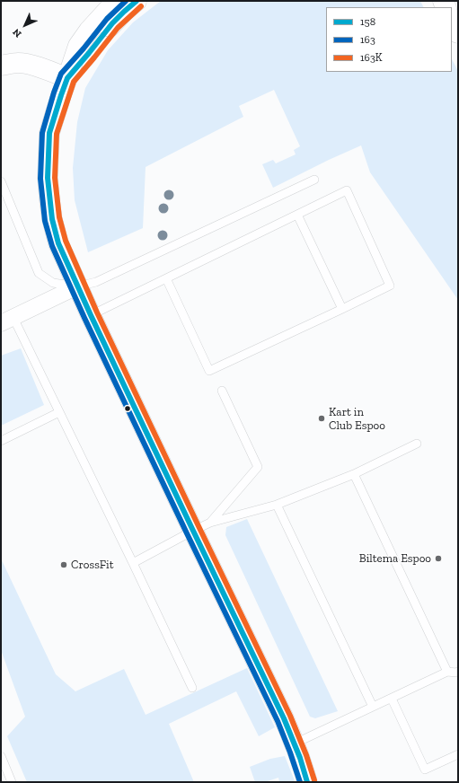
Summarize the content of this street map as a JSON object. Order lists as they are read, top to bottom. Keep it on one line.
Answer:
{"places":["Kart in Club Espoo","Biltema Espoo","CrossFit"],"lines":["transit line 158","transit line 163","transit line 163K"],"legend":["158","163","163K"],"north":"bottom left"}
